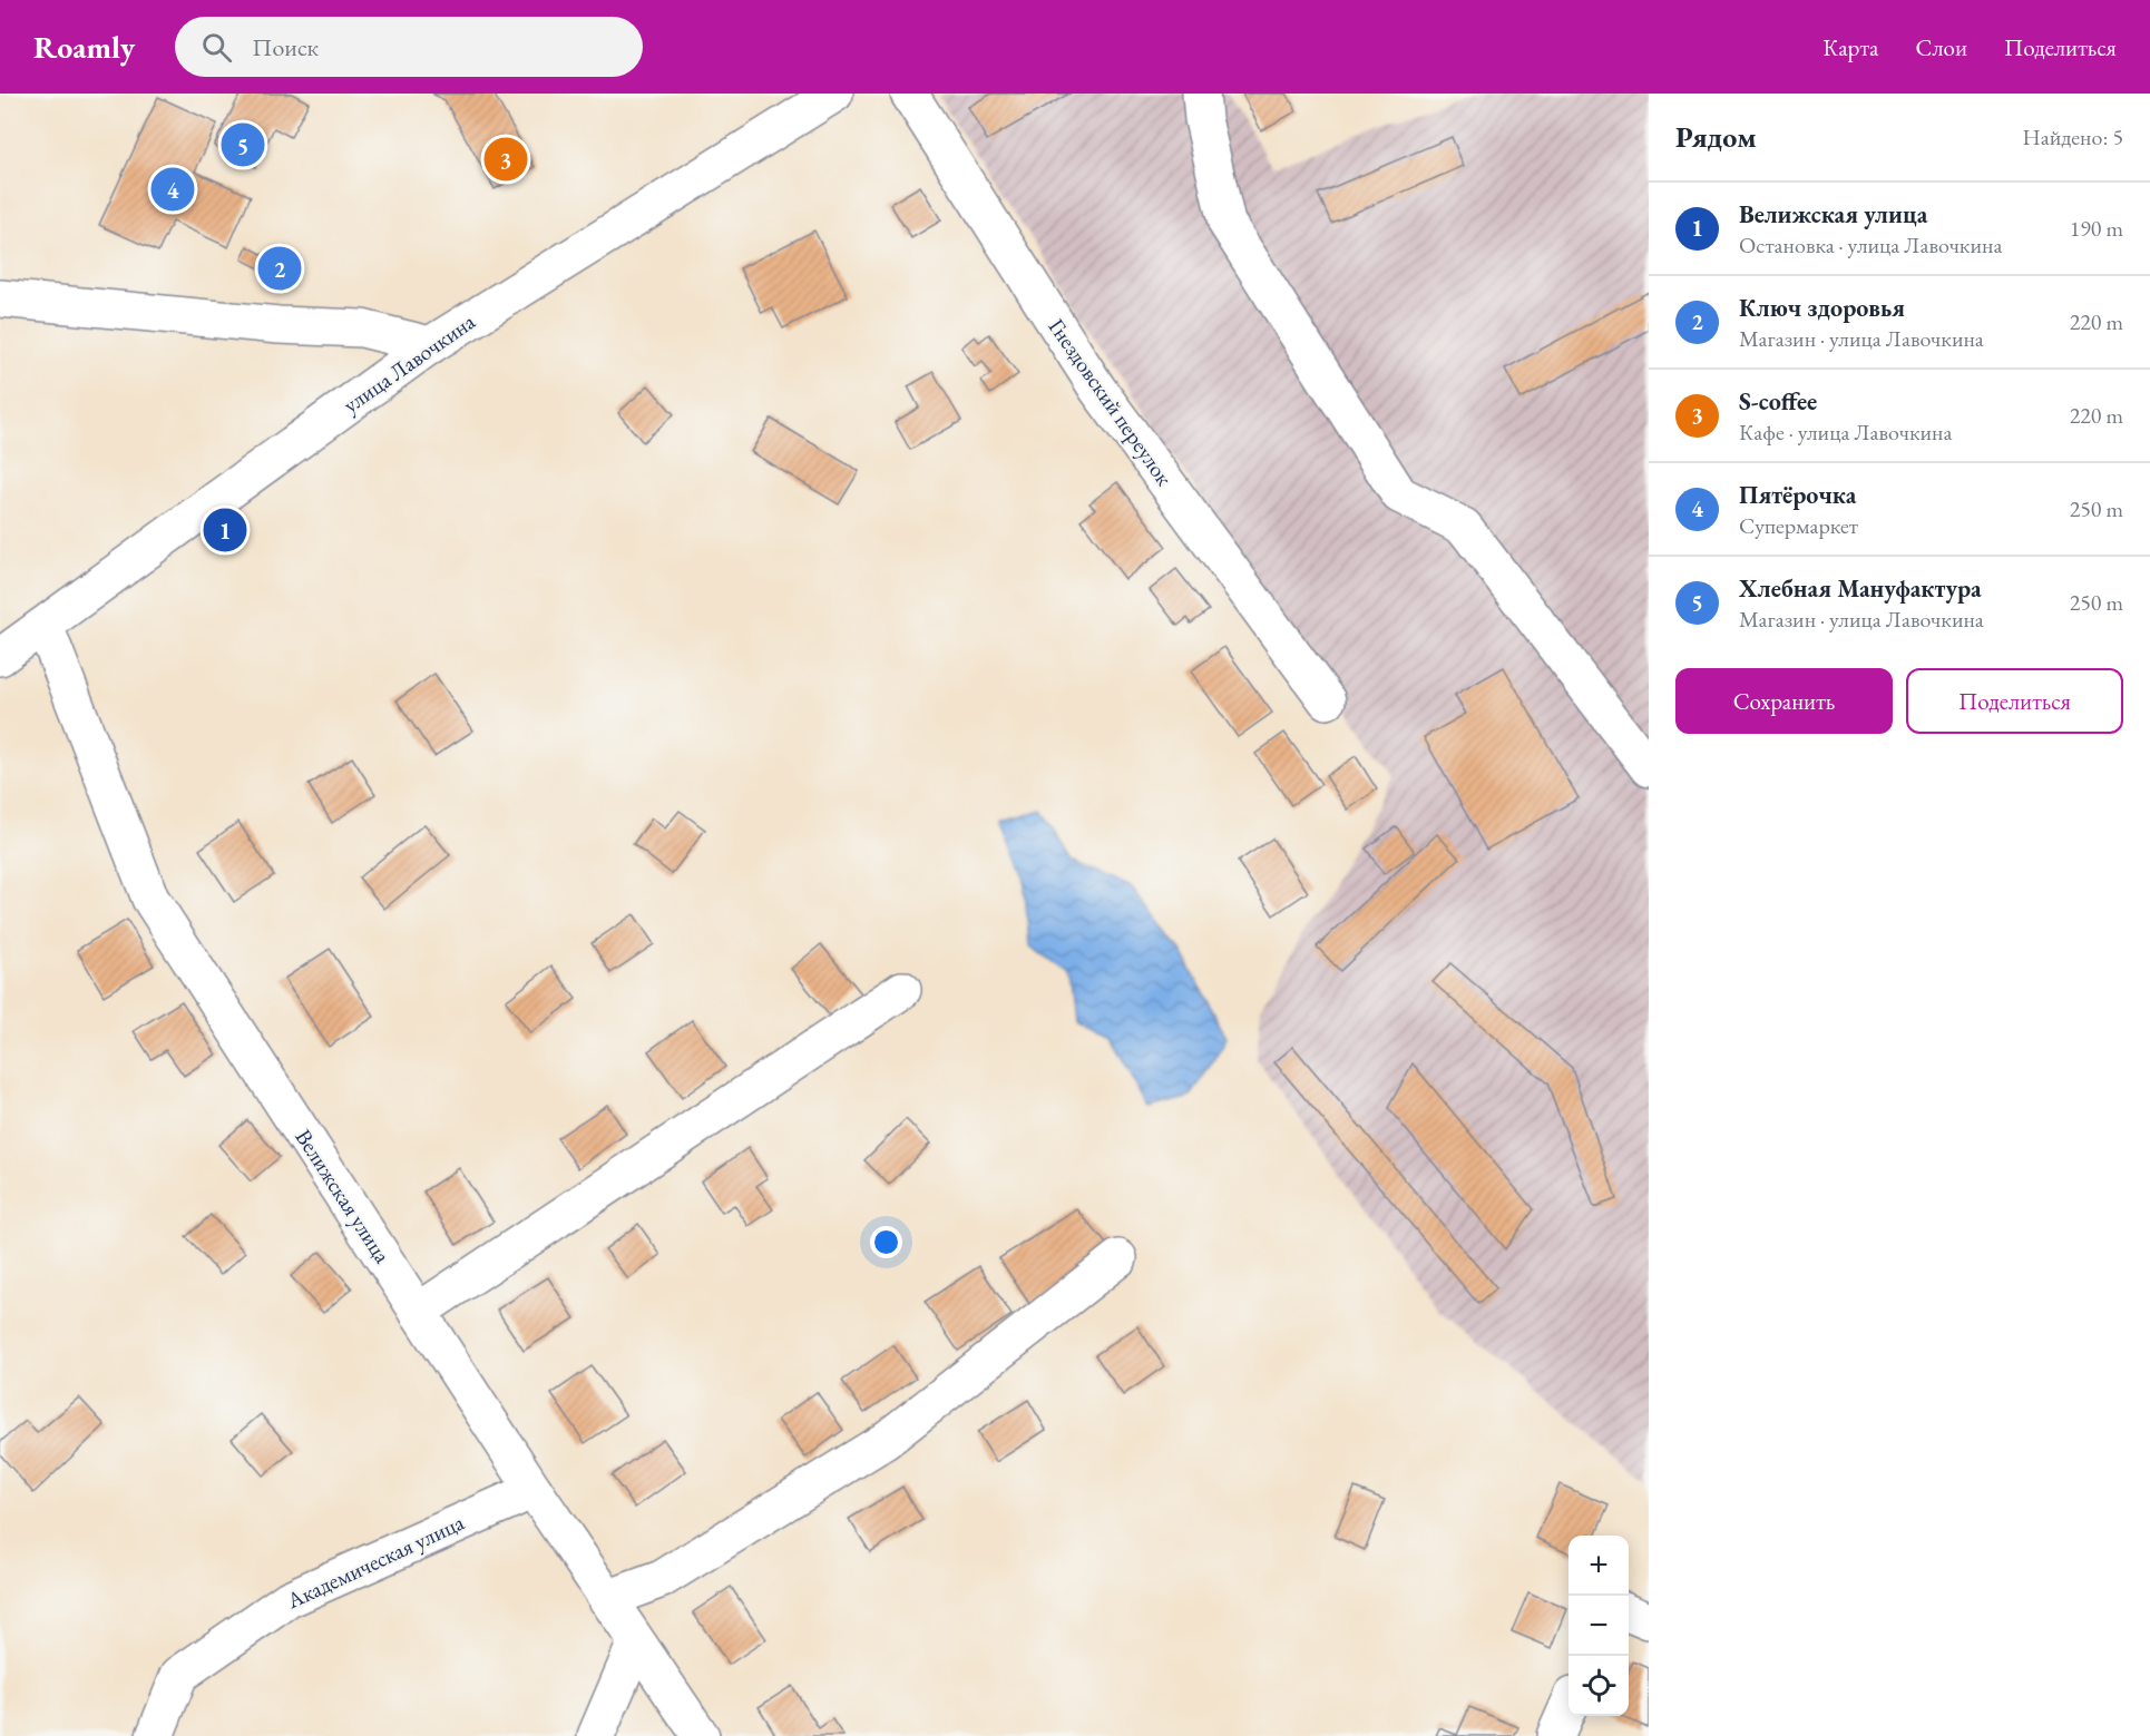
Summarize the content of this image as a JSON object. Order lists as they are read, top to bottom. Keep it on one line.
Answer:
{"streets":{"street":["улица Лавочкина","Гнездовский переулок","Велижская улица","Академическая улица"]},"crossings":[["улица Лавочкина","Велижская улица"],["Велижская улица","Академическая улица"]],"page":{"header":"Roamly","search":"Поиск","nav":["Карта","Слои","Поделиться"],"heading":["Рядом","Найдено: 5"],"pins":["5","3","4","2","1"],"list":[{"mark":"1","name":"Велижская улица","note":"Остановка · улица Лавочкина","value":"190 m"},{"mark":"2","name":"Ключ здоровья","note":"Магазин · улица Лавочкина","value":"220 m"},{"mark":"3","name":"S-coffee","note":"Кафе · улица Лавочкина","value":"220 m"},{"mark":"4","name":"Пятёрочка","note":"Супермаркет","value":"250 m"},{"mark":"5","name":"Хлебная Мануфактура","note":"Магазин · улица Лавочкина","value":"250 m"}],"buttons":["Сохранить","Поделиться"],"map_buttons":["+","−"]}}
